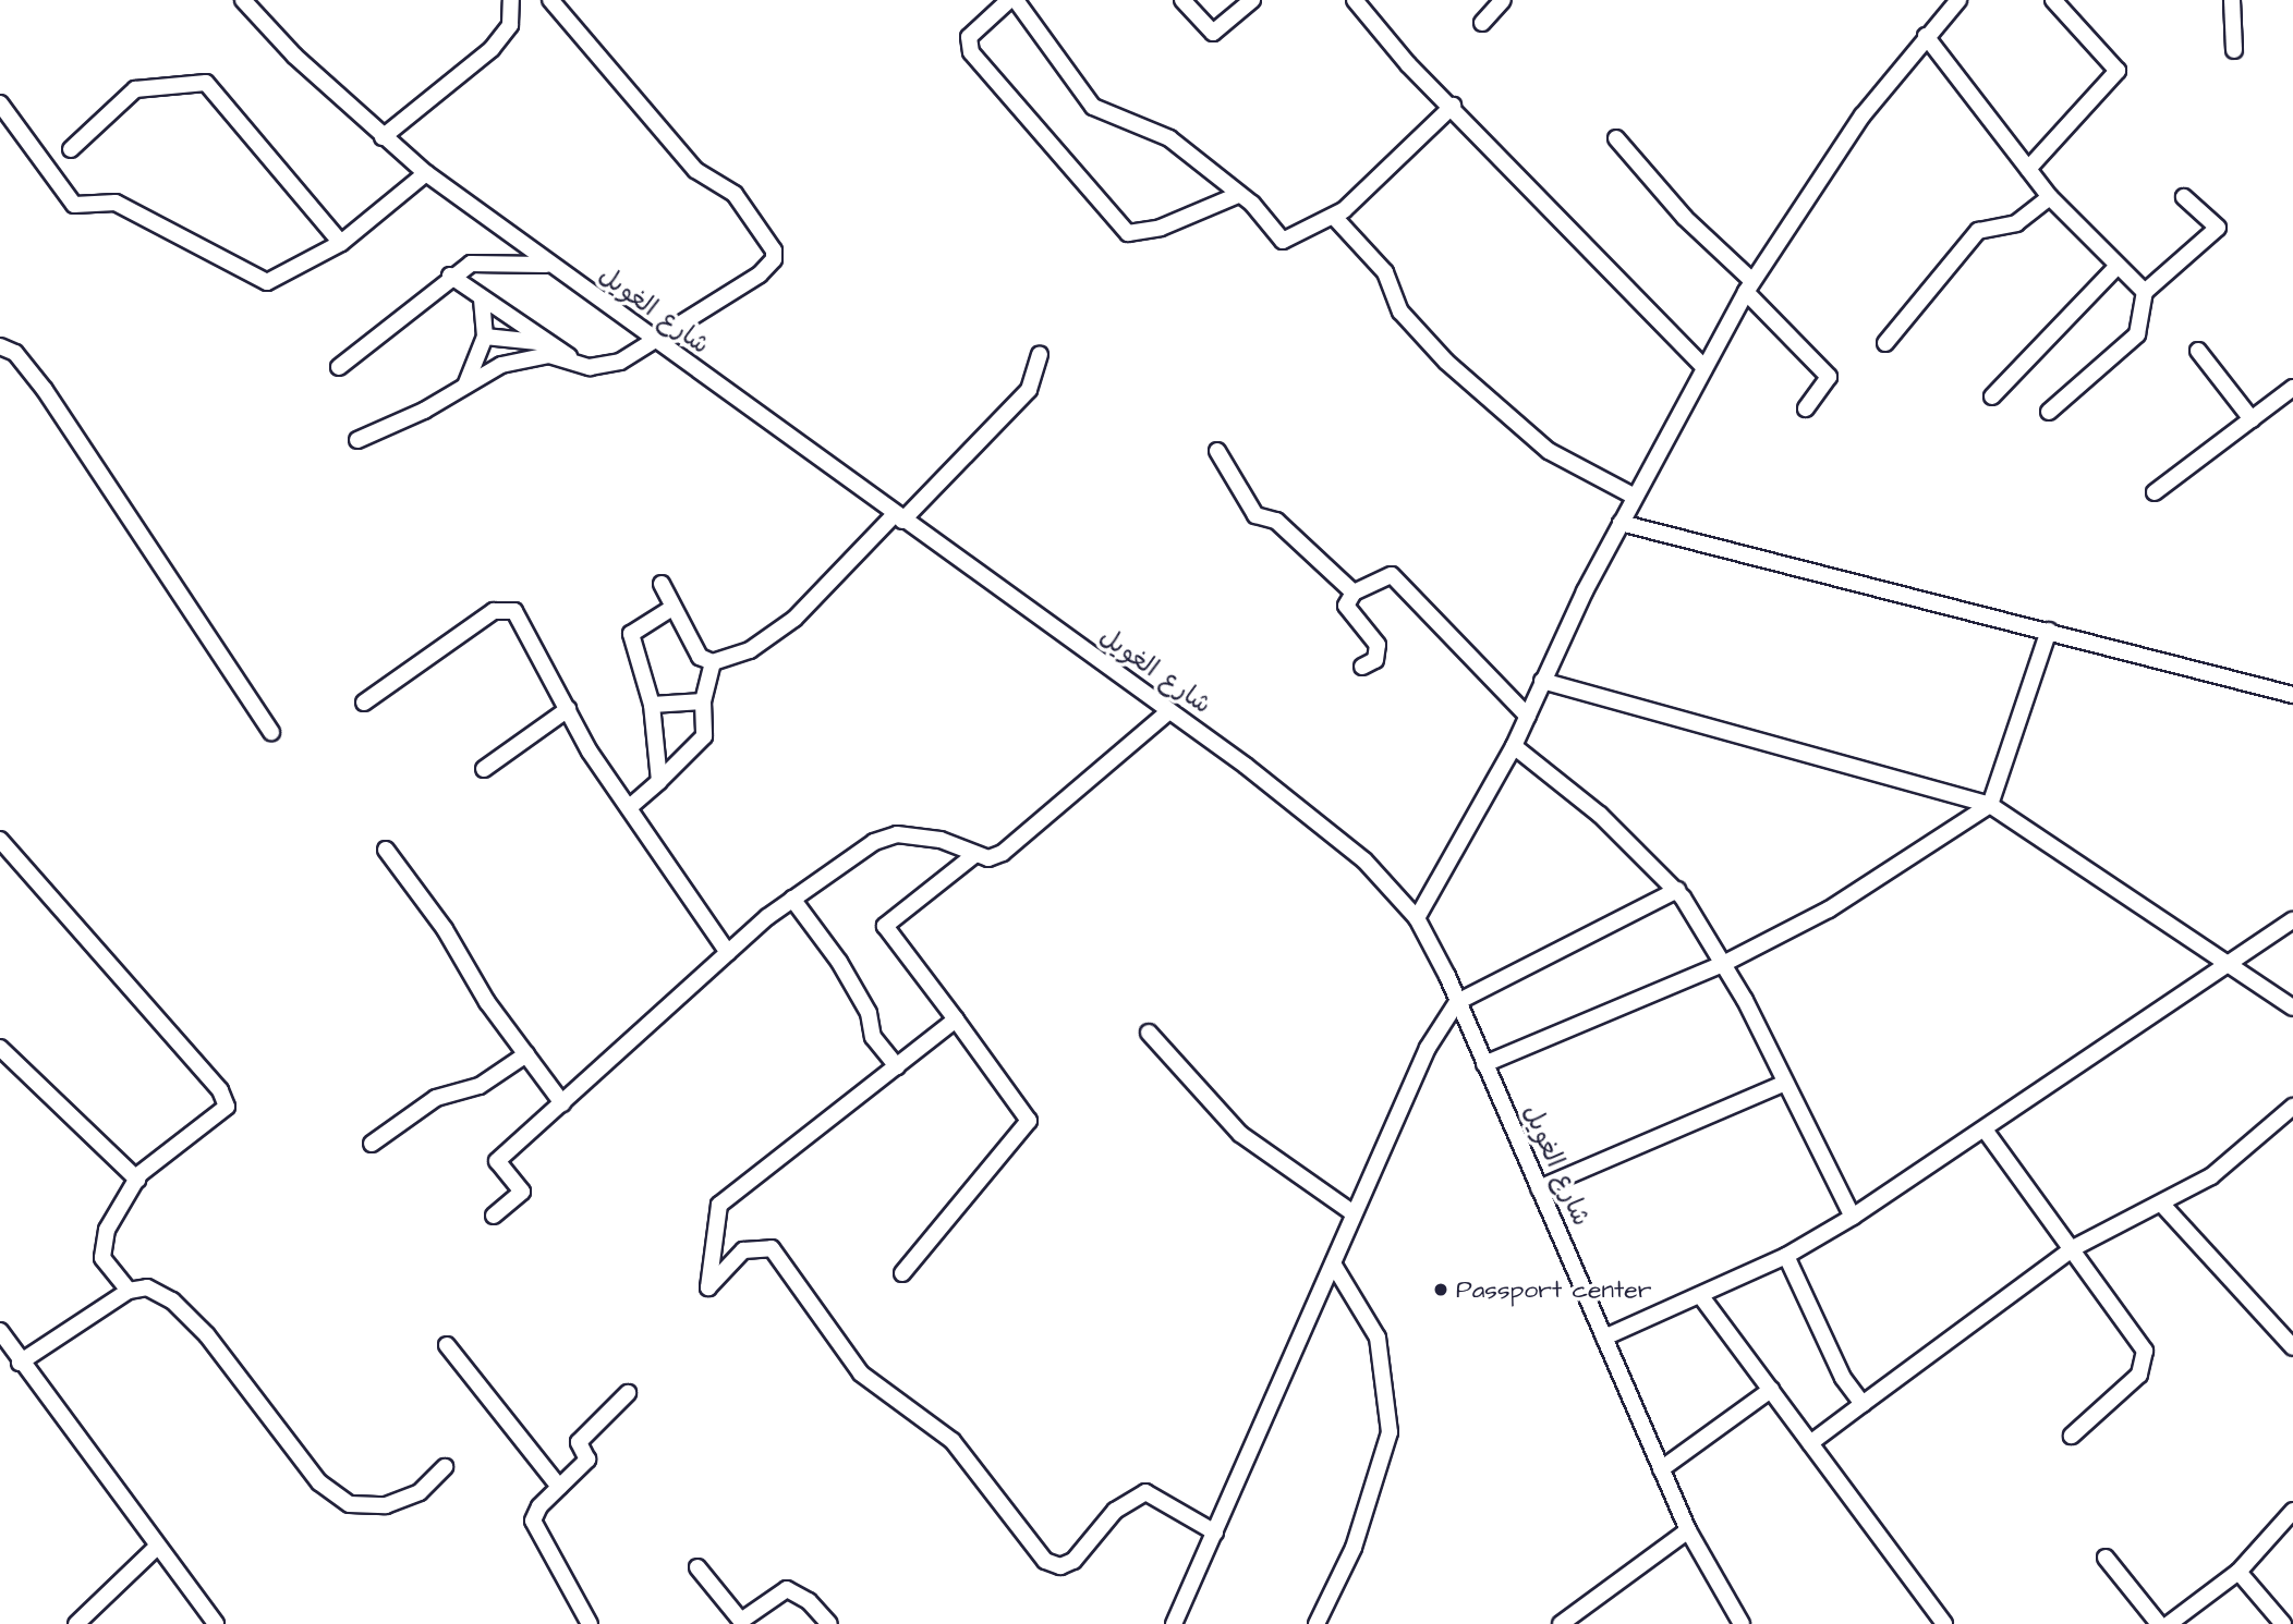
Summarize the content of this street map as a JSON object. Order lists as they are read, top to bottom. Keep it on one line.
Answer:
{"streets":{"street":["شارع الغويل"]},"places":["Passport center"]}
